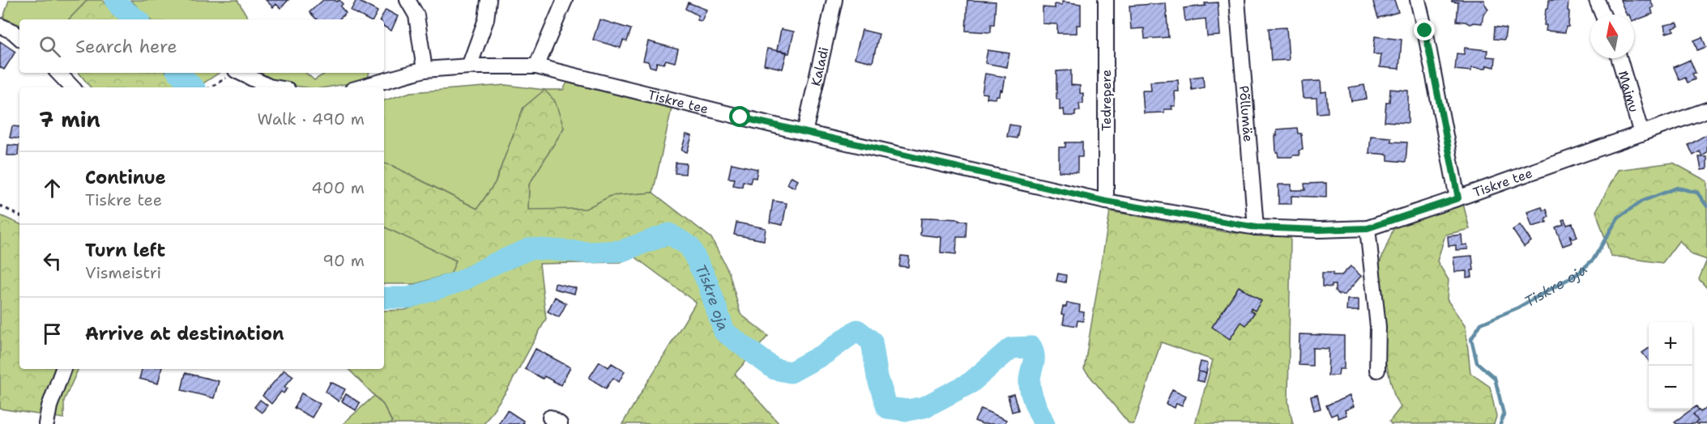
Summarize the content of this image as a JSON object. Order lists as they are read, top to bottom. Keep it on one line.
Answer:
{"streets":{"street":["Kaladi","Maimu","Tedrepere","Tiskre tee","Põllumäe"]},"crossings":[["Kaladi","Tiskre tee"],["Maimu","Tiskre tee"],["Tedrepere","Tiskre tee"],["Tiskre tee","Põllumäe"]],"water":["Tiskre oja"],"north":"top","page":{"search":"Search here","heading":["7 min","Walk · 490 m"],"list":[["Continue","Tiskre tee","400 m"],["Turn left","Vismeistri","90 m"],"Arrive at destination"],"map_buttons":["+","−"]}}
